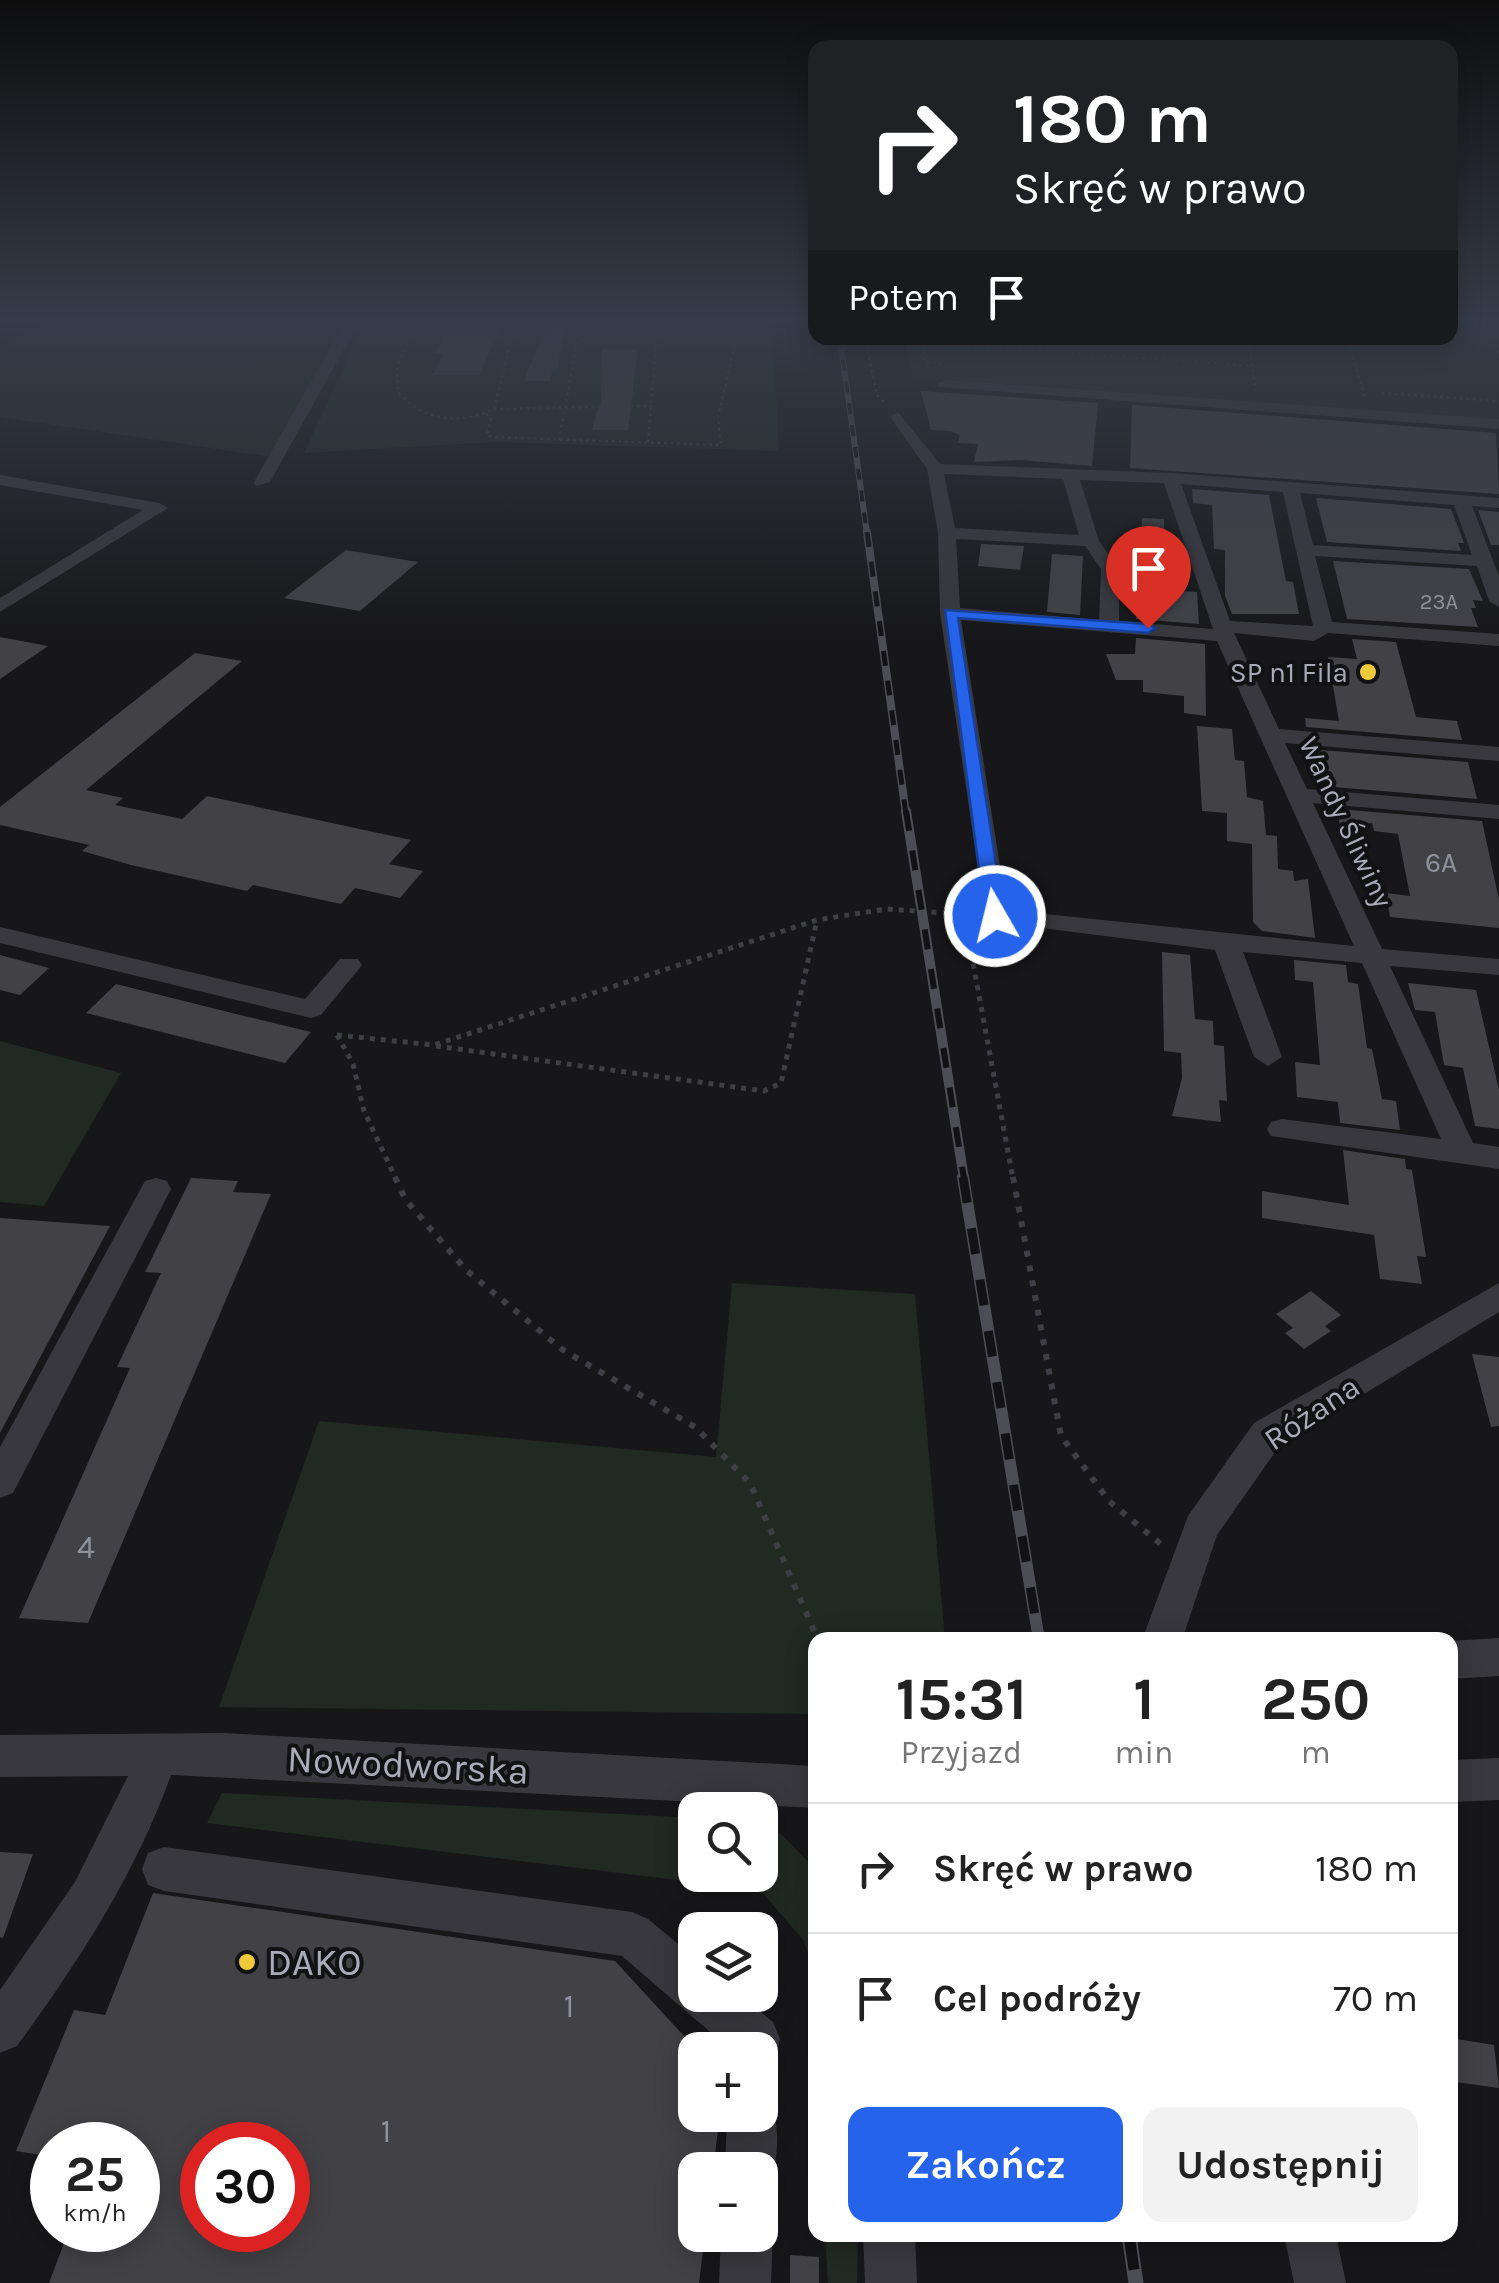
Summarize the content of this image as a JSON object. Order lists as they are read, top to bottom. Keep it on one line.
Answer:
{"streets":{"street":["Wandy Śliwiny","Różana","Nowodworska"]},"places":["SP n1 Fila","DAKO"],"house_numbers":["23A","6A","4","1","1"],"page":{"turn":["180 m","Skręć w prawo"],"then":"Potem","eta":["15:31","Przyjazd","1","min","250","m"],"map_buttons":["+","−"],"list":[{"name":"Skręć w prawo","value":"180 m"},{"name":"Cel podróży","value":"70 m"}],"buttons":["Zakończ","Udostępnij"],"speed":"25 km/h","limit":"30"}}
